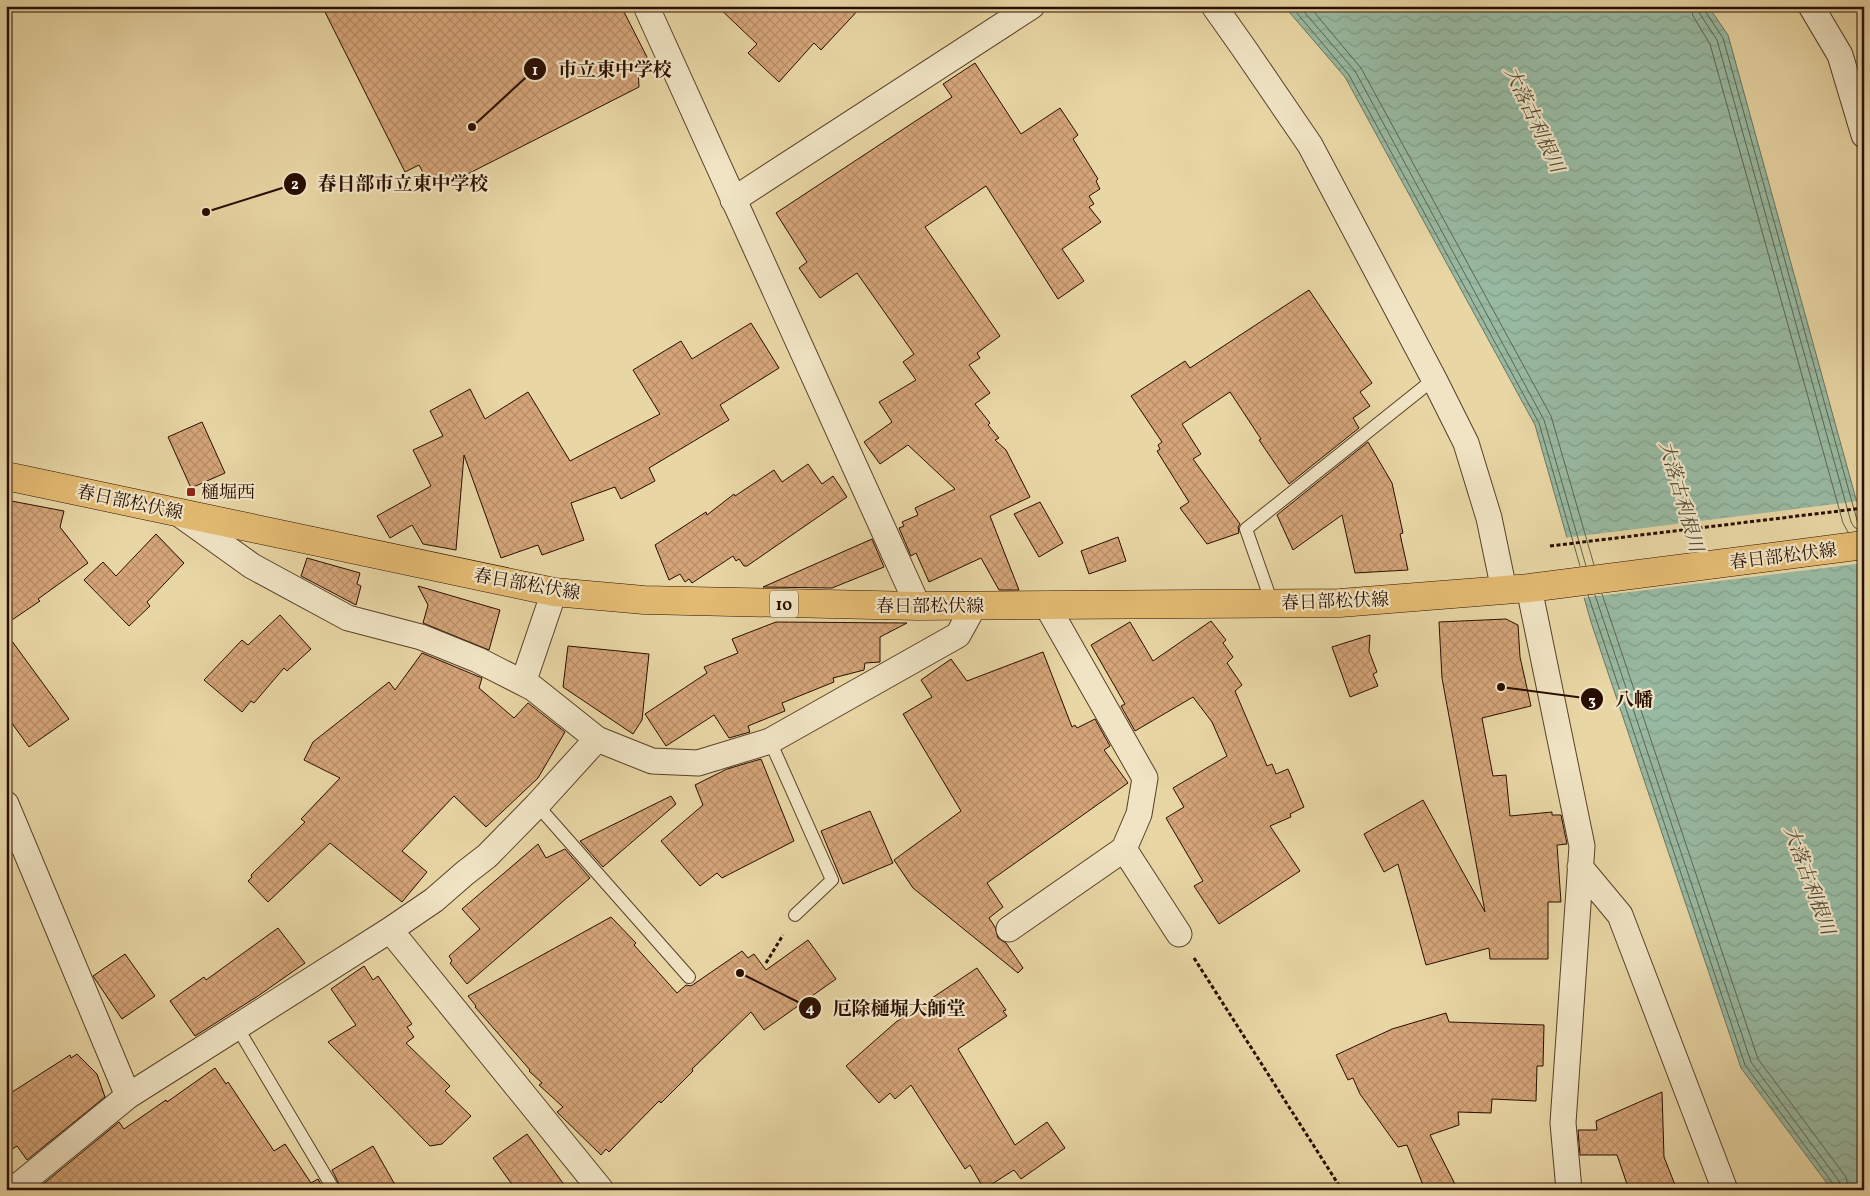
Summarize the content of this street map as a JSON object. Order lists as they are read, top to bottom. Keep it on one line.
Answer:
{"streets":{"main road":["春日部松伏線","10"]},"water":["大落古利根川"],"places":{"other":["市立東中学校","春日部市立東中学校","八幡","厄除樋堀大師堂"],"transit":["樋堀西"]}}
